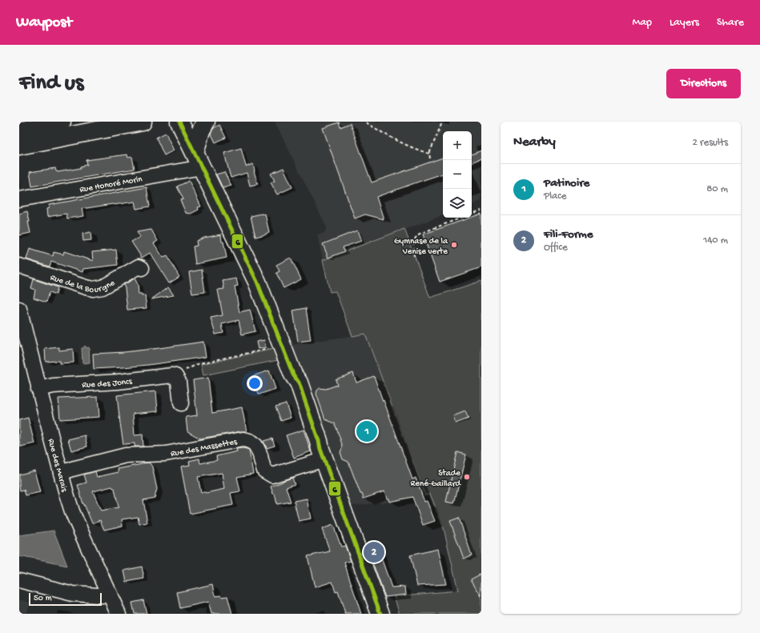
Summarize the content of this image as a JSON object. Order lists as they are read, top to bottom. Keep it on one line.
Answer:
{"streets":{"street":["Rue Honoré Morin","Rue de la Bourgne","Rue des Joncs","Rue des Massettes","Rue des Marais"]},"crossings":[["Rue des Joncs","Rue des Marais"],["Rue des Massettes","Rue des Marais"]],"places":["Gymnase de la Venise verte","Stade René-Gaillard"],"lines":["transit line 6"],"scale_bar":"50 m","page":{"header":"Waypost","nav":["Map","Layers","Share"],"buttons":"Directions","title":"Find us","heading":["Nearby","2 results"],"map_buttons":["+","−"],"list":[{"mark":"1","name":"Patinoire","note":"Place","value":"80 m"},{"mark":"2","name":"Fili-Forme","note":"Office","value":"140 m"}],"pins":["1","2"],"scale":"50 m"}}
